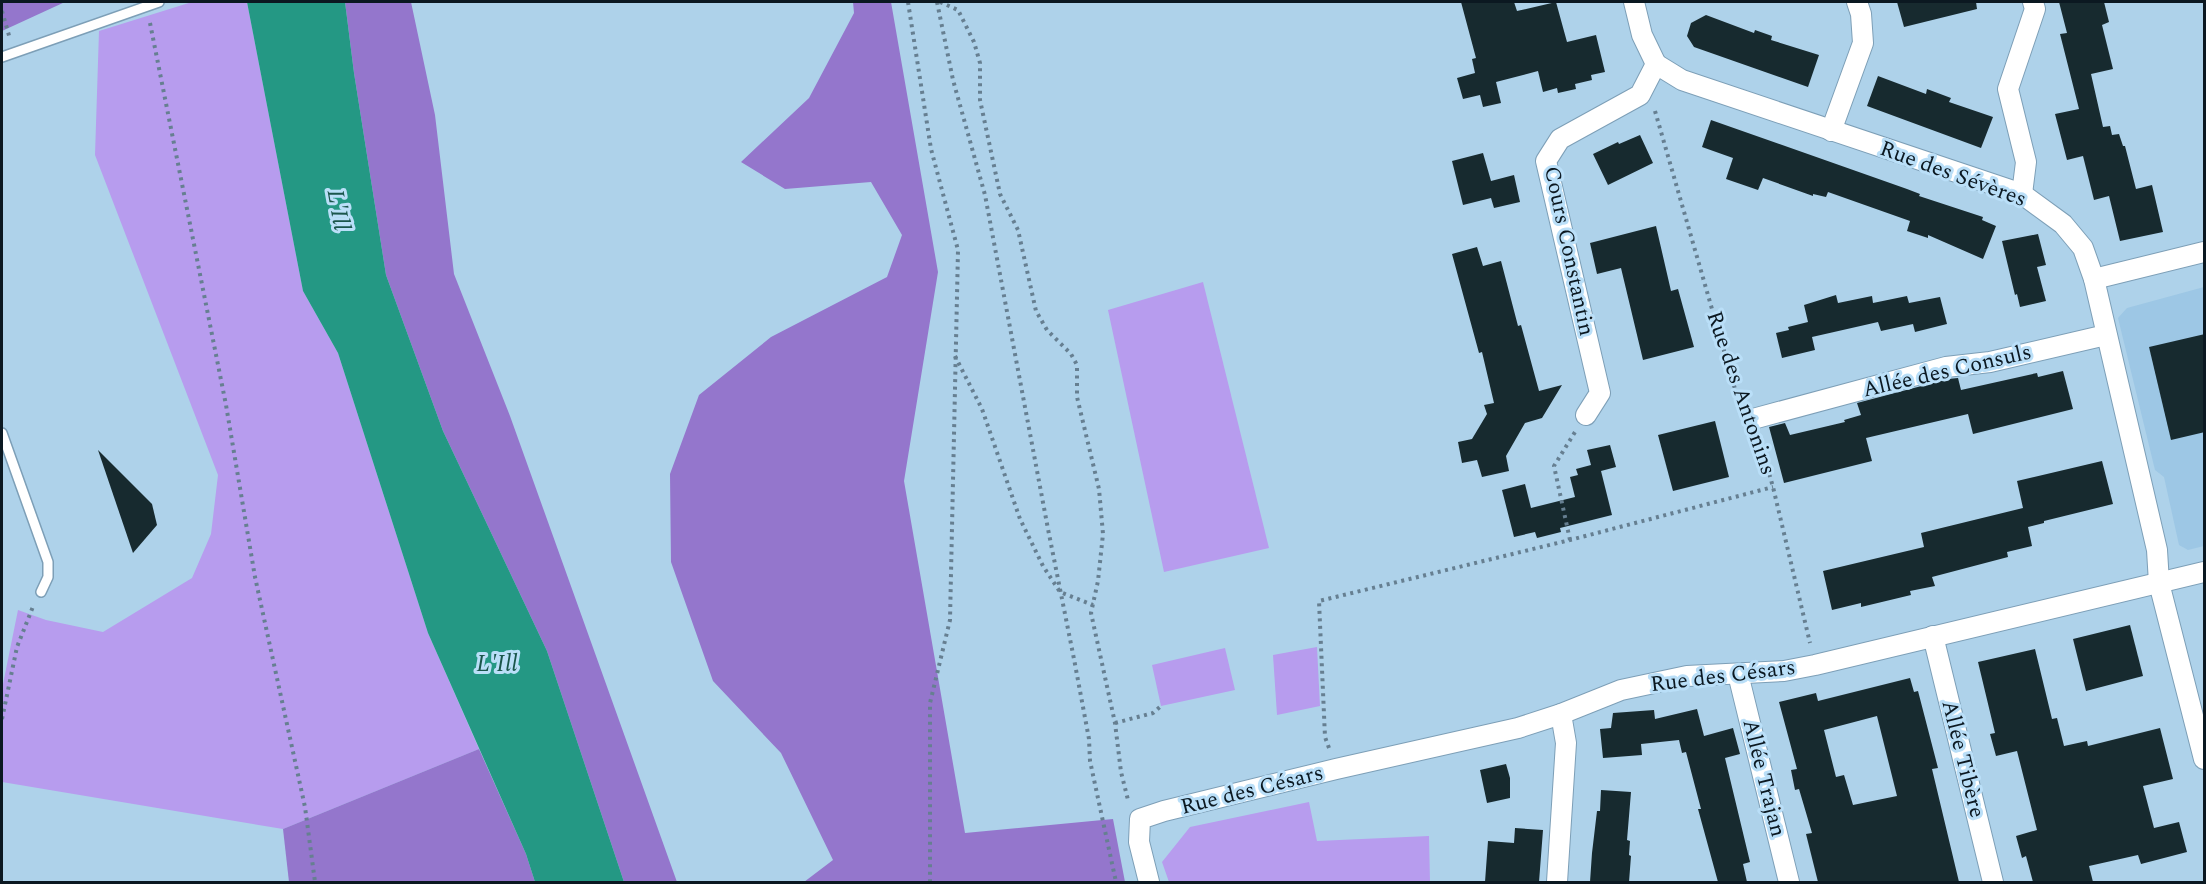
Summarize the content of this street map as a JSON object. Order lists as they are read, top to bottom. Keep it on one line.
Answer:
{"streets":{"street":["Rue des Sévères","Cours Constantin","Allée des Consuls","Rue des Césars","Allée Tibère","Allée Trajan"],"path":["Rue des Antonins"]},"crossings":[["Rue des Sévères","Allée des Consuls"],["Rue des Sévères","Rue des Césars"],["Cours Constantin","Rue des Antonins"],["Allée des Consuls","Rue des Antonins"],["Rue des Antonins","Rue des Césars"],["Rue des Césars","Allée Tibère"],["Rue des Césars","Allée Trajan"]],"water":["L'Ill"]}
